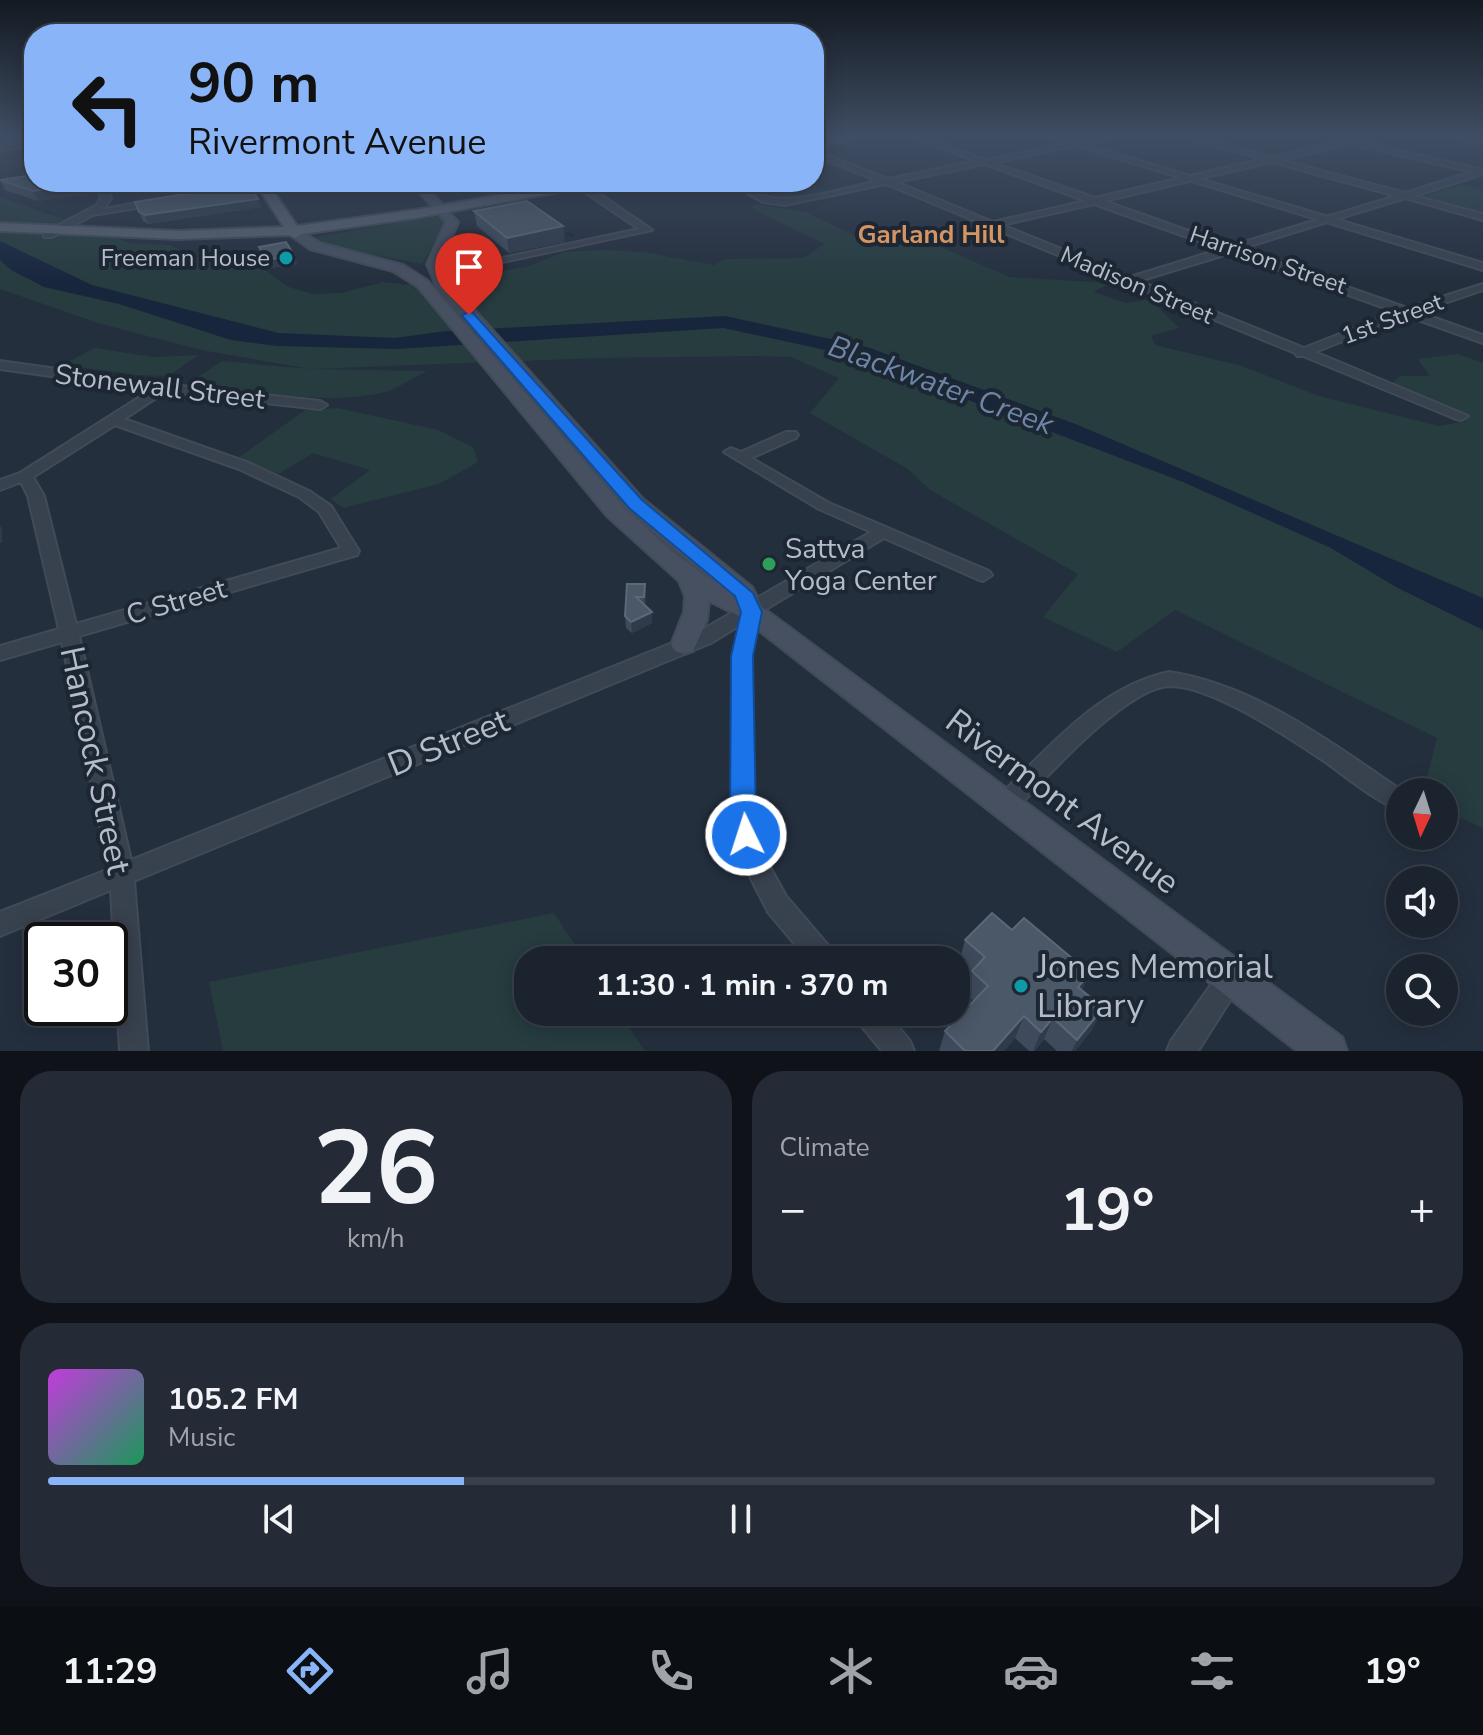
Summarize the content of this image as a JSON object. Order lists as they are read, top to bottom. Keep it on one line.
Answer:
{"streets":{"main road":["Rivermont Avenue"],"street":["Harrison Street","Madison Street","1st Street","Stonewall Street","C Street","D Street","Hancock Street"]},"crossings":[["Harrison Street","1st Street"],["Madison Street","1st Street"],["C Street","Hancock Street"],["D Street","Hancock Street"],["D Street","Rivermont Avenue"]],"districts":["Garland Hill"],"water":["Blackwater Creek"],"places":["Freeman House","Sattva Yoga Center","Jones Memorial Library"],"north":"bottom","page":{"turn":["90 m","Rivermont Avenue"],"limit":"30","trip":"11:30 · 1 min · 370 m","tile":[["26","km/h"],"Climate"],"heat":["−","19°","+"],"song":["105.2 FM","Music"],"tabs":["11:29","19°"]}}
